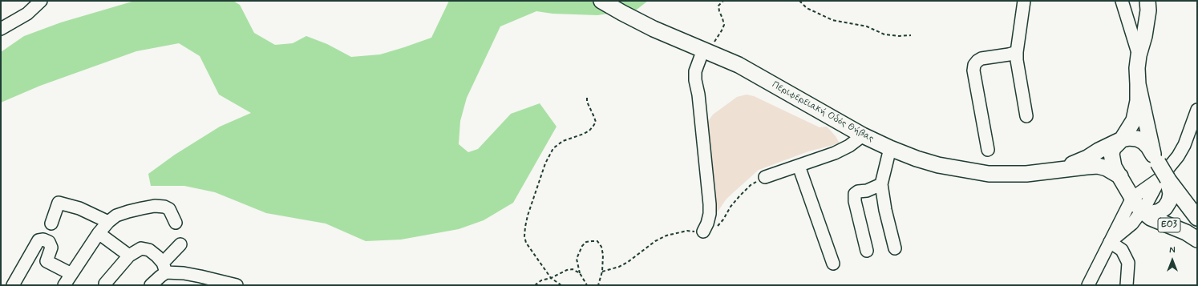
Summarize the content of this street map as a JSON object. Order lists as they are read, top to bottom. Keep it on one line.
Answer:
{"streets":{"main road":["Περιφερειακή Οδός Θήβας","ΕΟ3"]},"crossings":[["Περιφερειακή Οδός Θήβας","ΕΟ3"]],"north":"top"}
